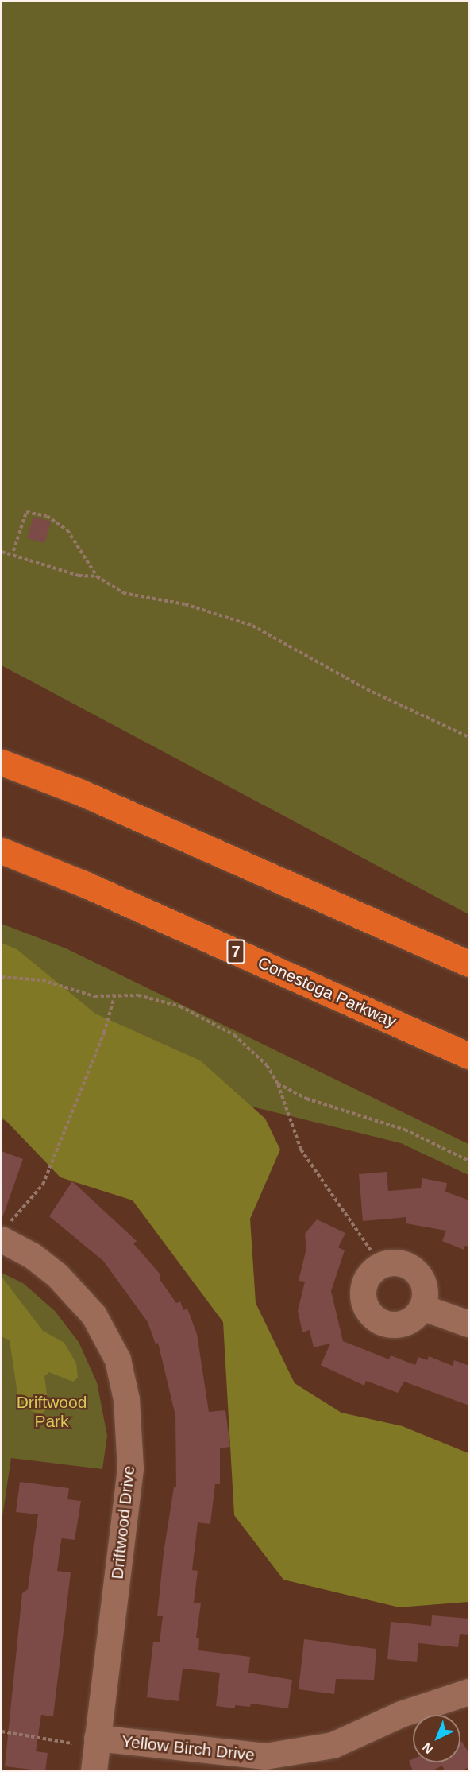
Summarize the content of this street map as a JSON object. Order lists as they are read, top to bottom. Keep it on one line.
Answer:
{"streets":{"highway":["7","Conestoga Parkway"],"street":["Driftwood Drive","Yellow Birch Drive"]},"crossings":[["Driftwood Drive","Yellow Birch Drive"]],"parks":["Driftwood Park"],"north":"bottom left"}
